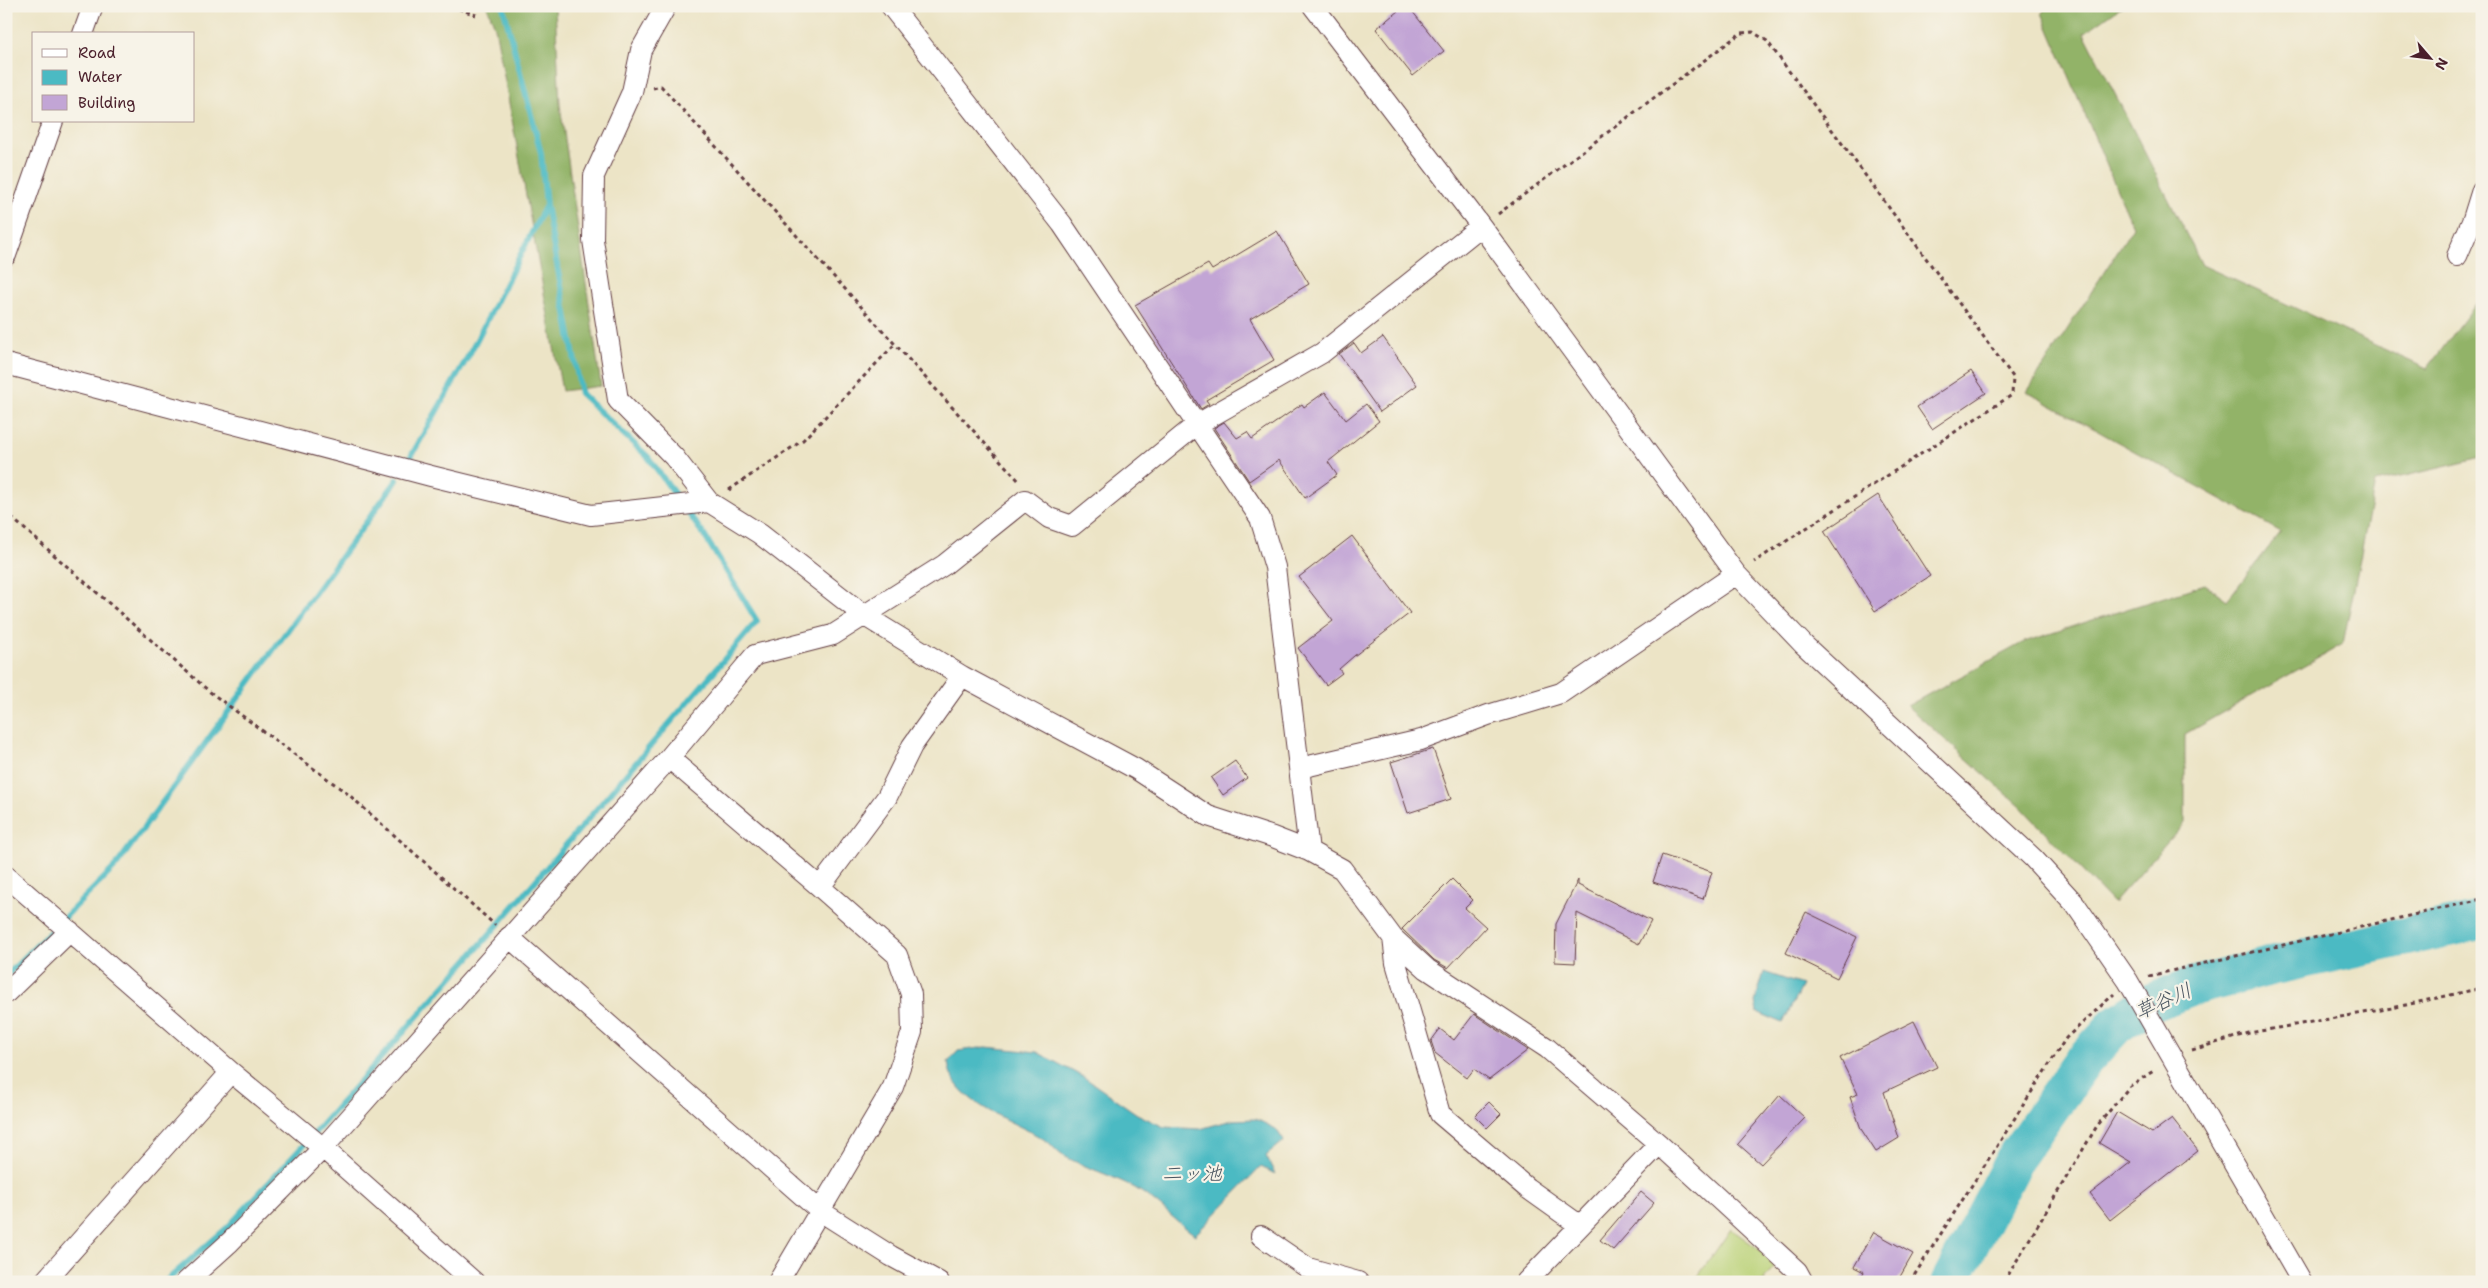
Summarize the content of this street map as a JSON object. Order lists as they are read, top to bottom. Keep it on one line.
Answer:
{"water":["草谷川","二ッ池"],"legend":["Road","Water","Building"],"north":"bottom right"}
